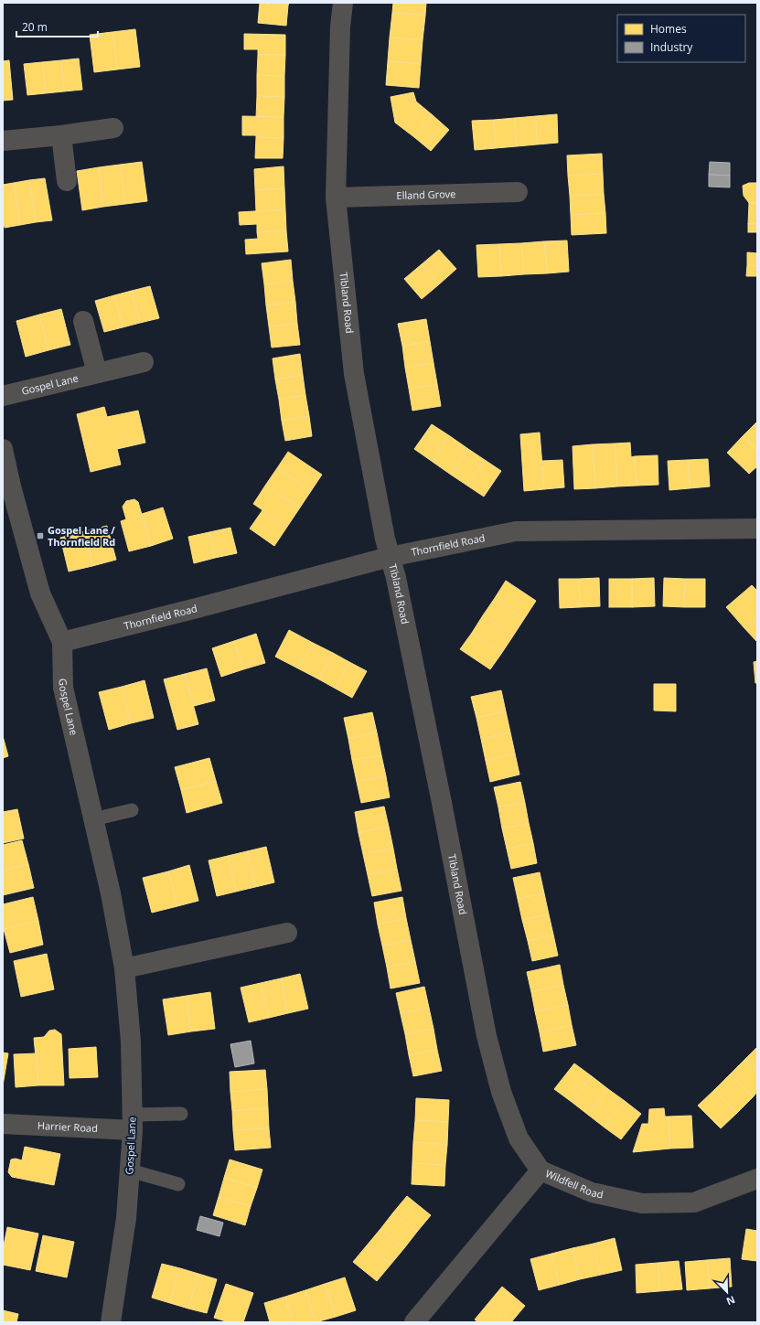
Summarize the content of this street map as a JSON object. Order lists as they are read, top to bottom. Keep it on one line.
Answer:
{"streets":{"street":["Elland Grove","Tibland Road","Gospel Lane","Thornfield Road","Harrier Road","Wildfell Road"]},"crossings":[["Elland Grove","Tibland Road"],["Tibland Road","Thornfield Road"],["Tibland Road","Wildfell Road"],["Gospel Lane","Thornfield Road"],["Gospel Lane","Harrier Road"]],"places":{"transit":["Gospel Lane / Thornfield Rd"]},"legend":["Homes","Industry"],"scale_bar":"20 m","north":"bottom right"}
